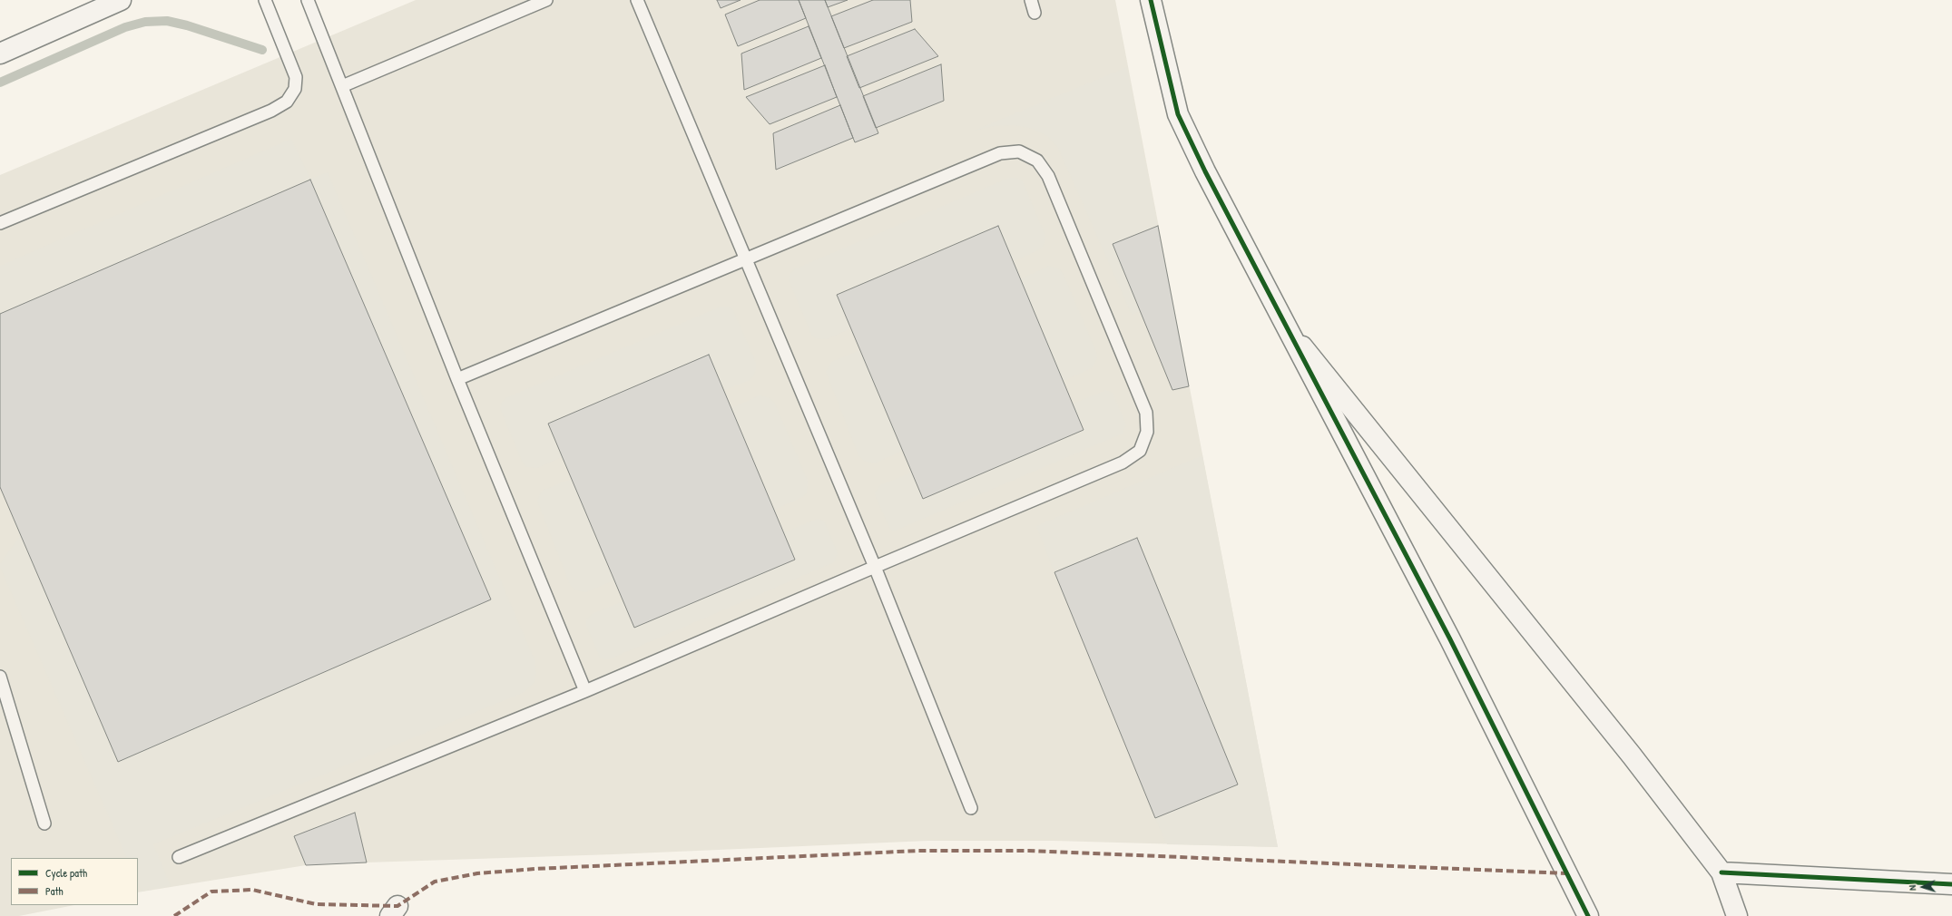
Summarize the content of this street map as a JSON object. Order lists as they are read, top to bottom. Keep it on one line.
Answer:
{"legend":["Cycle path","Path"],"north":"left"}
